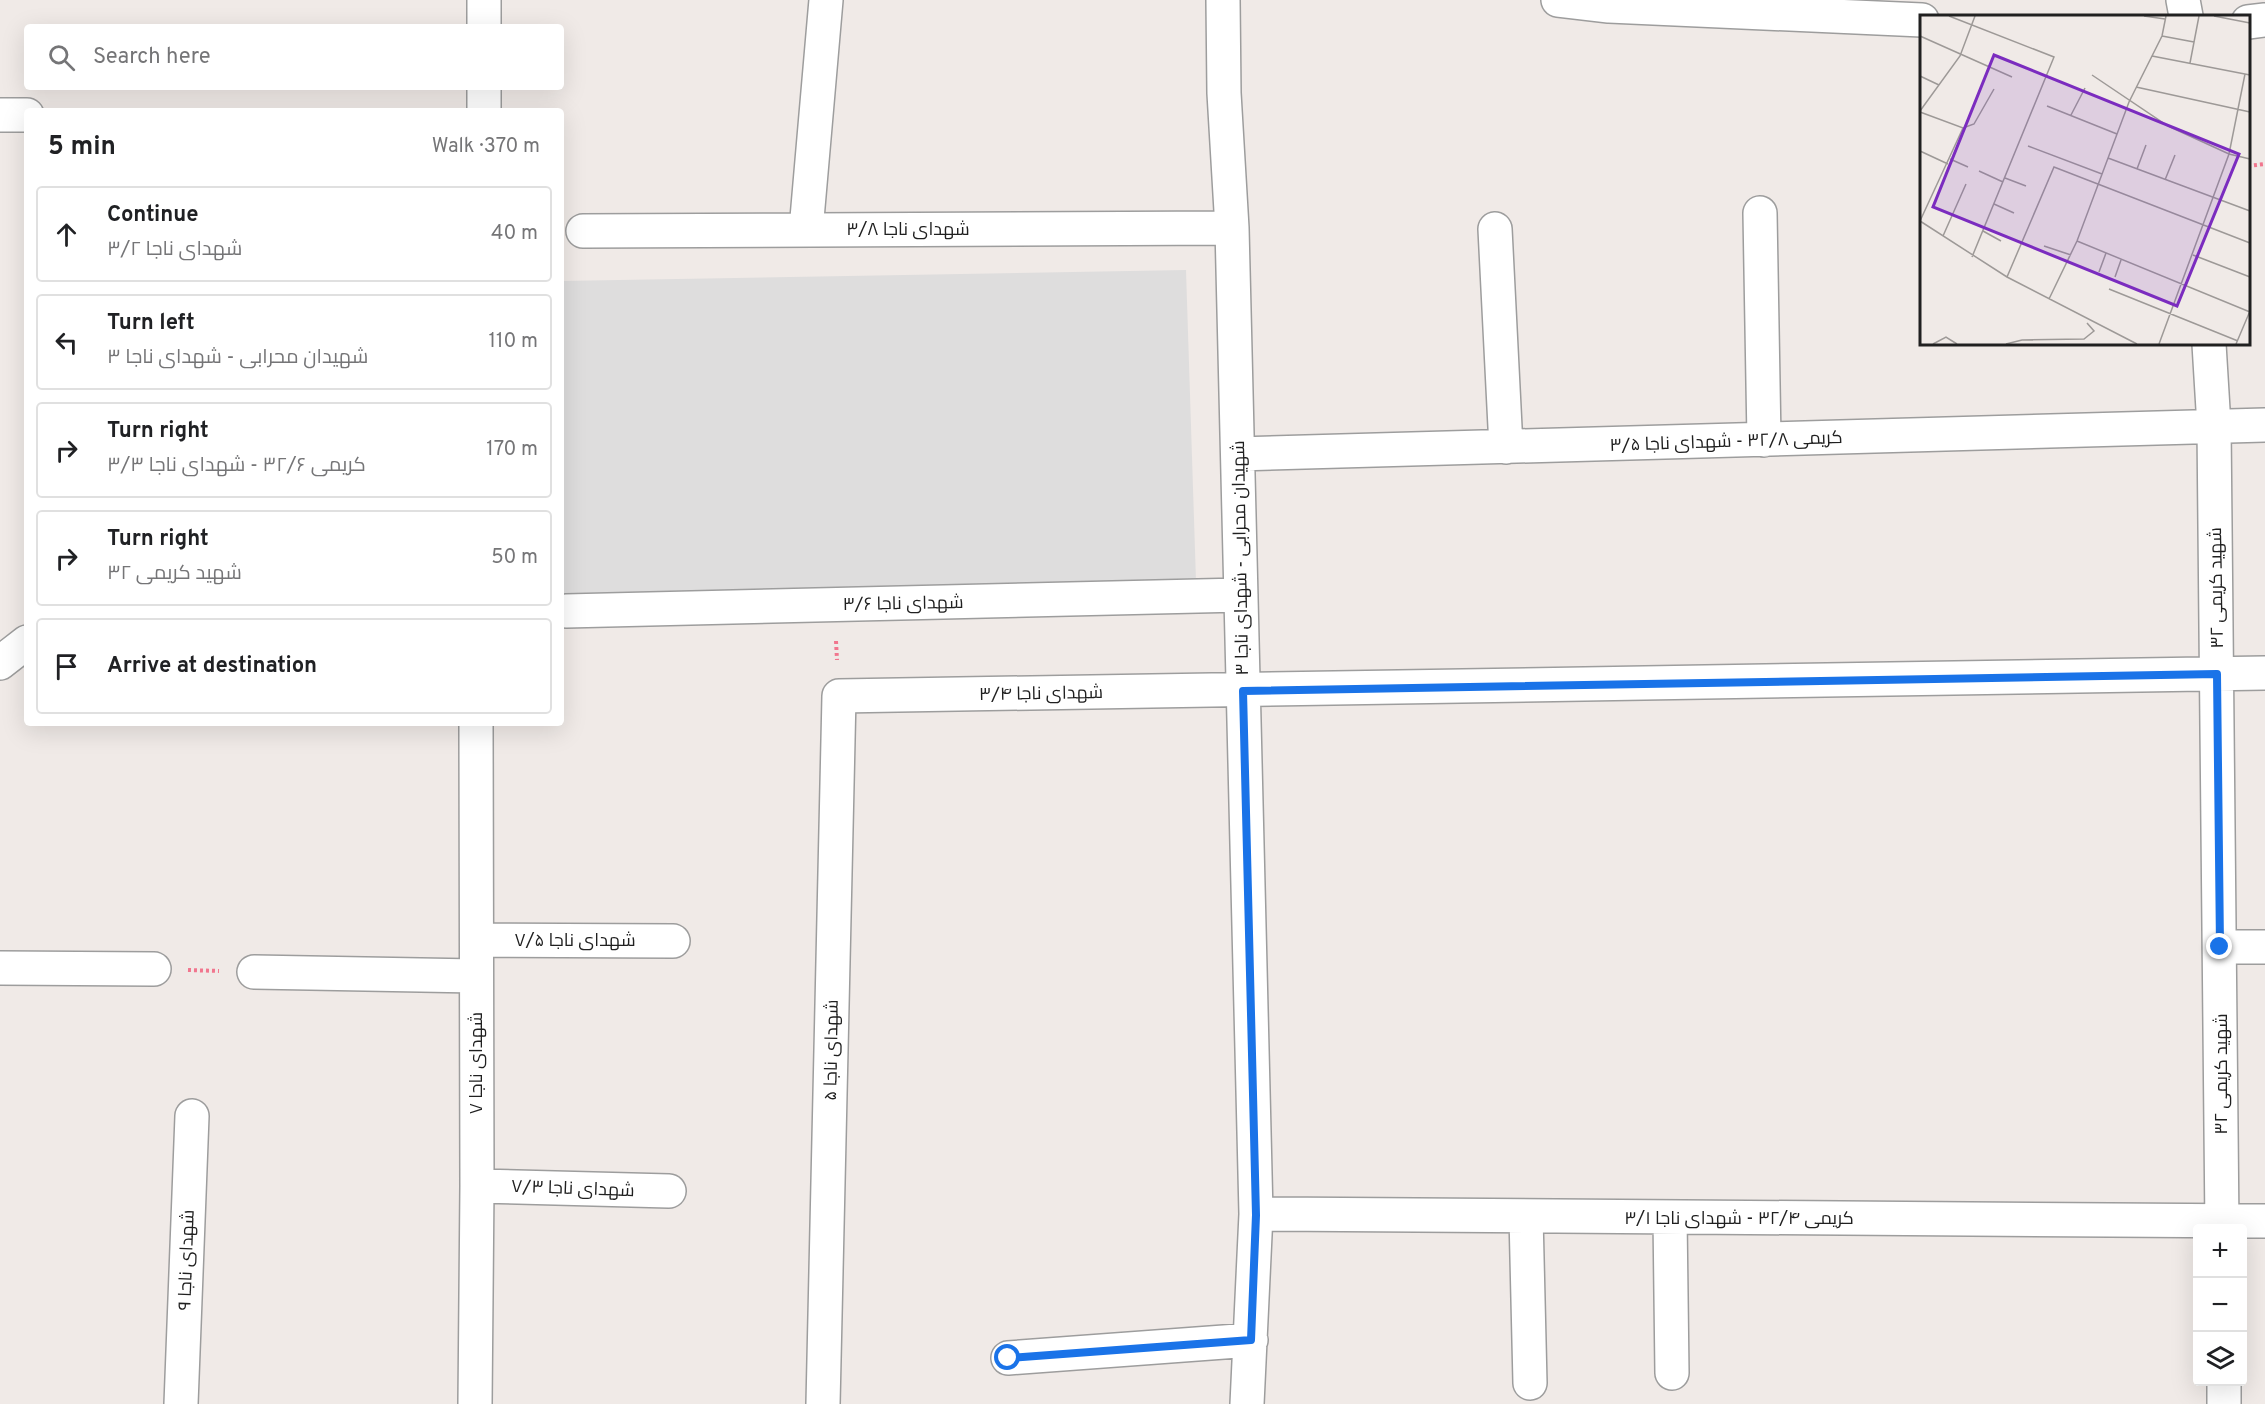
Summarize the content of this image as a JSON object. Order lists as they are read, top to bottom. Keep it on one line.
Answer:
{"streets":{"street":["شهدای ناجا ۳/۸","کریمی ۳۲/۸ - شهدای ناجا ۳/۵","شهیدان محرابی - شهدای ناجا ۳","شهید کریمی ۳۲","شهدای ناجا ۳/۶","شهدای ناجا ۳/۴","شهدای ناجا ۷/۵","شهدای ناجا ۵","شهدای ناجا ۷","شهدای ناجا ۷/۳","کریمی ۳۲/۴ - شهدای ناجا ۳/۱","شهدای ناجا ۹"]},"crossings":[["شهدای ناجا ۳/۸","شهیدان محرابی - شهدای ناجا ۳"],["کریمی ۳۲/۸ - شهدای ناجا ۳/۵","شهیدان محرابی - شهدای ناجا ۳"],["کریمی ۳۲/۸ - شهدای ناجا ۳/۵","شهید کریمی ۳۲"],["شهیدان محرابی - شهدای ناجا ۳","شهدای ناجا ۳/۶"],["شهیدان محرابی - شهدای ناجا ۳","شهدای ناجا ۳/۴"],["شهیدان محرابی - شهدای ناجا ۳","کریمی ۳۲/۴ - شهدای ناجا ۳/۱"],["شهید کریمی ۳۲","شهدای ناجا ۳/۴"],["شهدای ناجا ۳/۴","شهدای ناجا ۵"],["شهدای ناجا ۷/۵","شهدای ناجا ۷"],["شهدای ناجا ۷","شهدای ناجا ۷/۳"]],"page":{"search":"Search here","heading":["5 min","Walk · 370 m"],"list":[["Continue","شهدای ناجا ۳/۲","40 m"],["Turn left","شهیدان محرابی - شهدای ناجا ۳","110 m"],["Turn right","کریمی ۳۲/۶ - شهدای ناجا ۳/۳","170 m"],["Turn right","شهید کریمی ۳۲","50 m"],"Arrive at destination"],"map_buttons":["+","−"]}}
